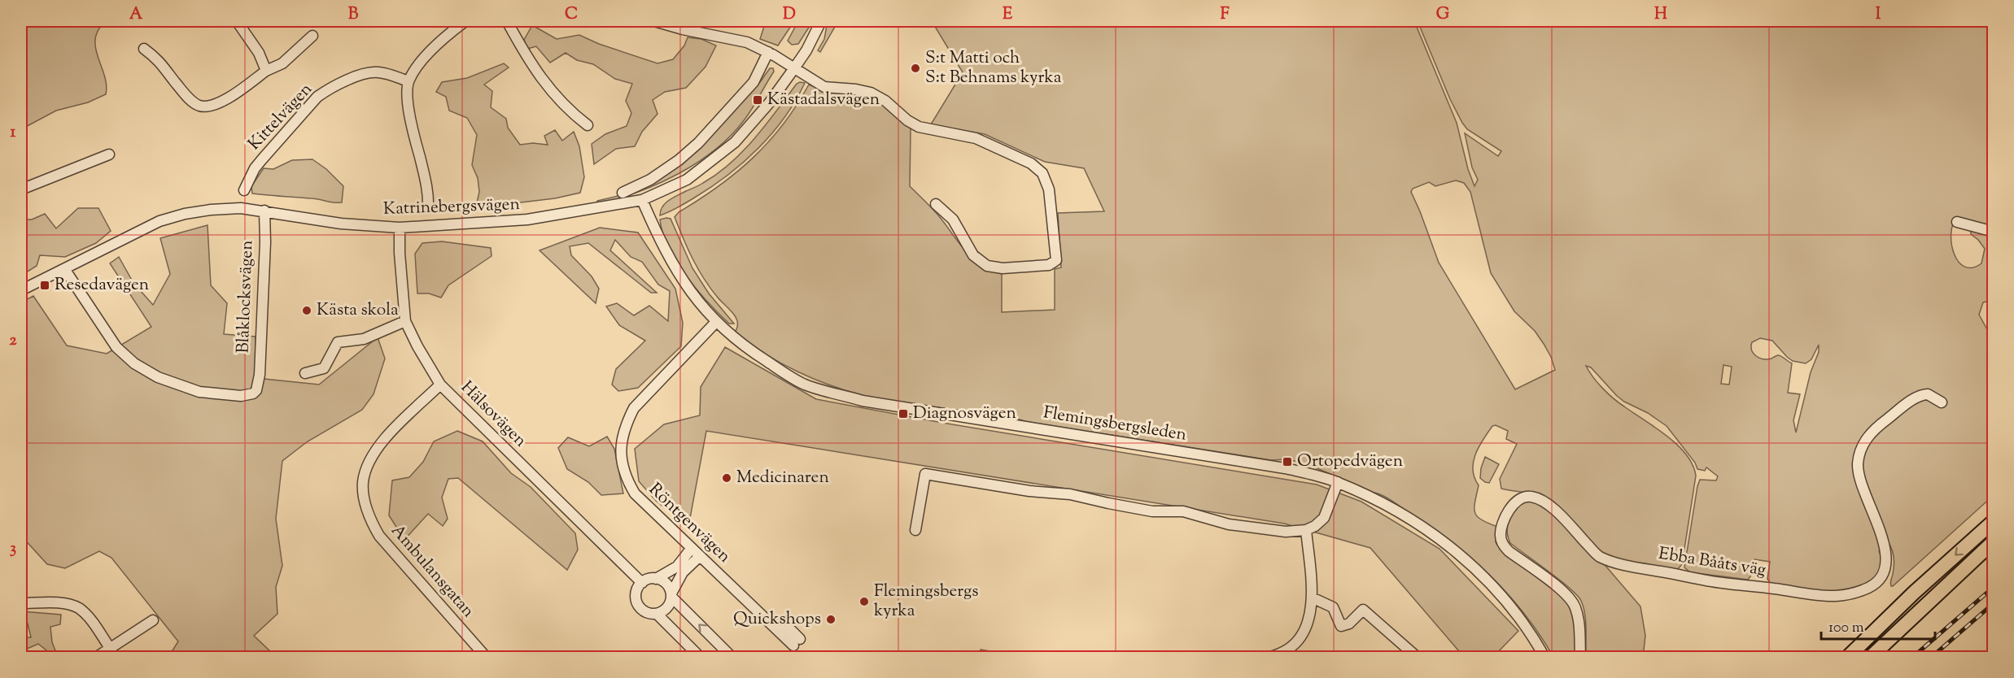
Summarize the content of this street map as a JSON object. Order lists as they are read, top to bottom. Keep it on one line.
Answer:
{"streets":{"street":["Kittelvägen","Katrinebergsvägen","Blåklocksvägen","Hälsovägen","Flemingsbergsleden","Röntgenvägen","Ebba Bååts väg","Ambulansgatan"]},"crossings":[["Katrinebergsvägen","Blåklocksvägen"],["Katrinebergsvägen","Hälsovägen"],["Katrinebergsvägen","Flemingsbergsleden"],["Hälsovägen","Ambulansgatan"],["Flemingsbergsleden","Röntgenvägen"]],"places":{"other":["S:t Matti och S:t Behnams kyrka","Kästa skola","Medicinaren","Flemingsbergs kyrka","Quickshops"],"transit":["Kästadalsvägen","Resedavägen","Diagnosvägen","Ortopedvägen"]},"scale_bar":"100 m","grid":{"columns":["A","B","C","D","E","F","G","H","I"],"rows":["1","2","3"]}}
